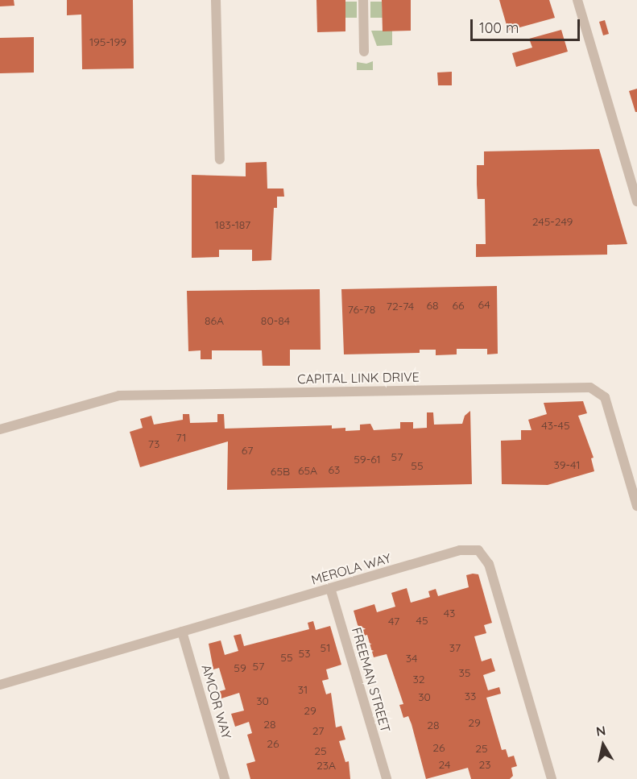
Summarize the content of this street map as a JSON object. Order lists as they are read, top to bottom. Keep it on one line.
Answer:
{"streets":{"street":["CAPITAL LINK DRIVE","MEROLA WAY","FREEMAN STREET","AMCOR WAY"]},"crossings":[["MEROLA WAY","FREEMAN STREET"],["MEROLA WAY","AMCOR WAY"]],"house_numbers":["195-199","245-249","183-187","64","68","66","72-74","76-78","86A","80-84","43-45","71","73","67","57","59-61","39-41","55","63","65A","65B","43","45","47","51","37","53","55","34","57","59","35","32","31","33","30","30","29","29","28","28","27","26","26","25","25","24","23","23A"],"scale_bar":"100 m","north":"top"}
